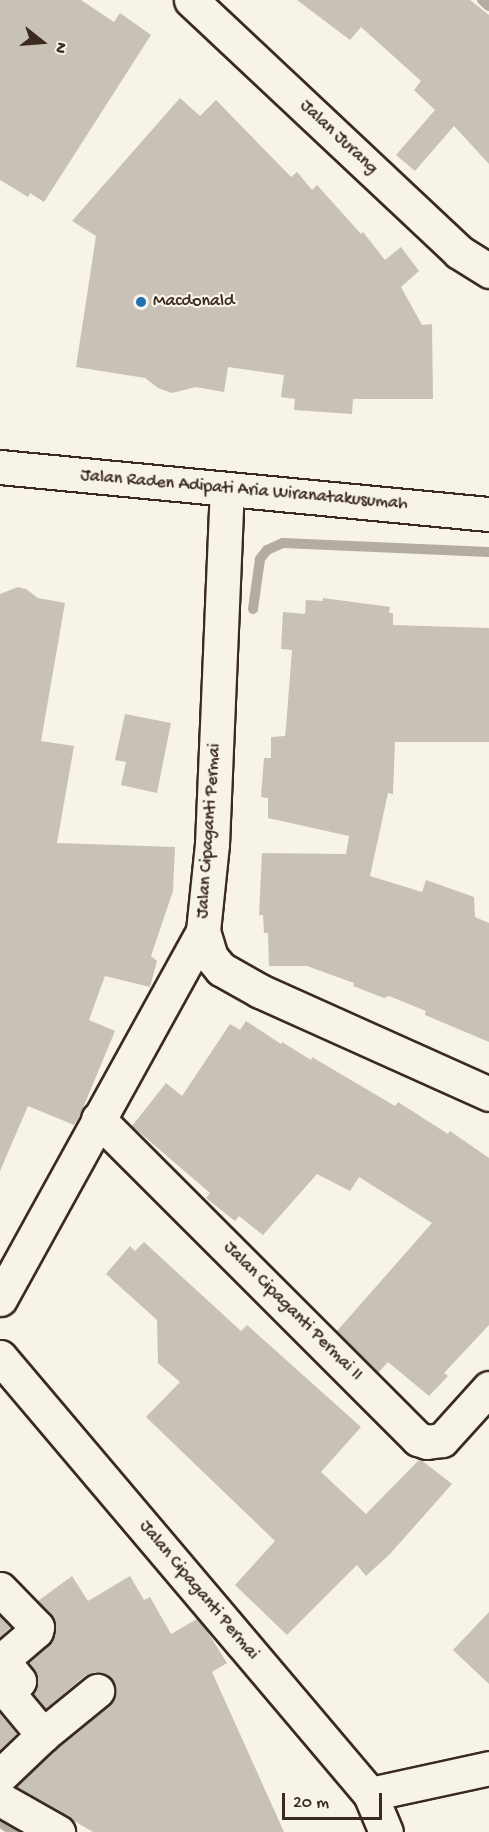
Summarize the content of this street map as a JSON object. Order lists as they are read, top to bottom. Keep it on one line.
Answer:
{"streets":{"street":["Jalan Jurang","Jalan Raden Adipati Aria Wiranatakusumah","Jalan Cipaganti Permai","Jalan Cipaganti Permai II"]},"crossings":[["Jalan Raden Adipati Aria Wiranatakusumah","Jalan Cipaganti Permai"],["Jalan Cipaganti Permai","Jalan Cipaganti Permai II"]],"places":["Macdonald"],"scale_bar":"20 m","north":"right"}
